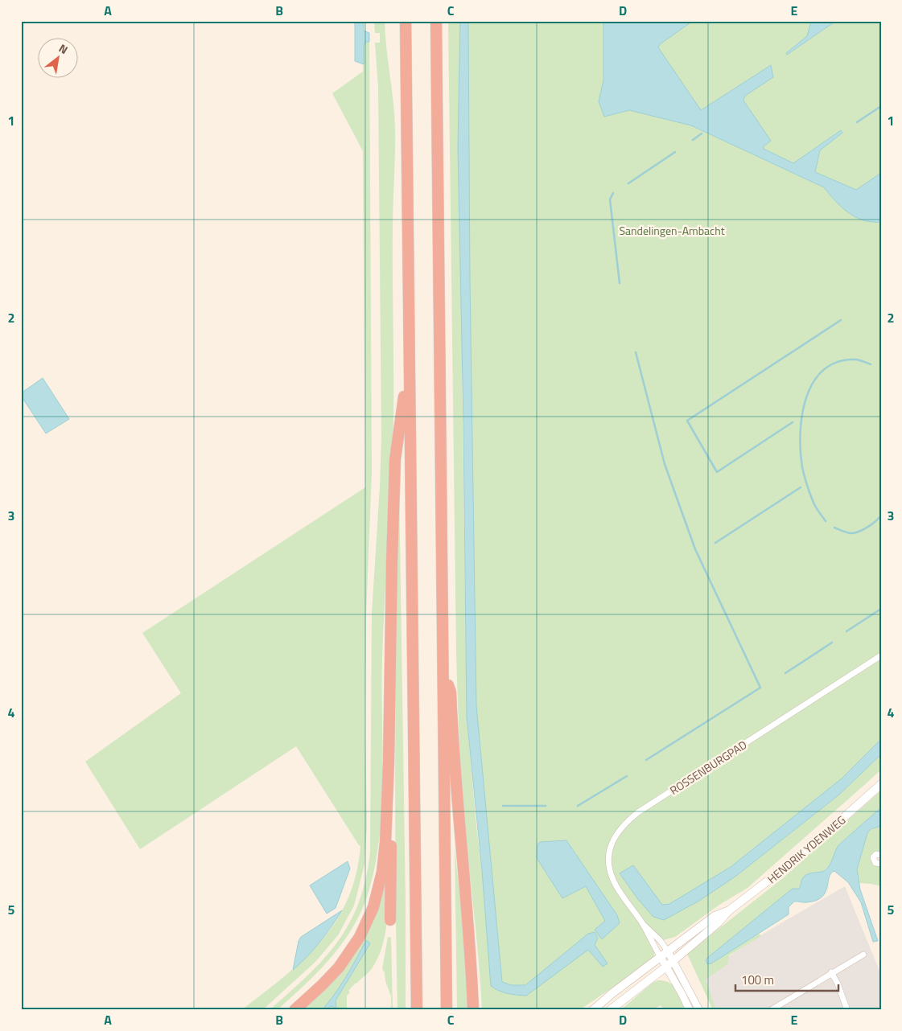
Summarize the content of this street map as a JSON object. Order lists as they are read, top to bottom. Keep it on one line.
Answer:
{"streets":{"main road":["HENDRIK YDENWEG"],"street":["ROSSENBURGPAD"]},"crossings":[["ROSSENBURGPAD","HENDRIK YDENWEG"]],"parks":["Sandelingen-Ambacht"],"scale_bar":"100 m","north":"top right","grid":{"columns":["A","B","C","D","E"],"rows":["1","2","3","4","5"]}}
